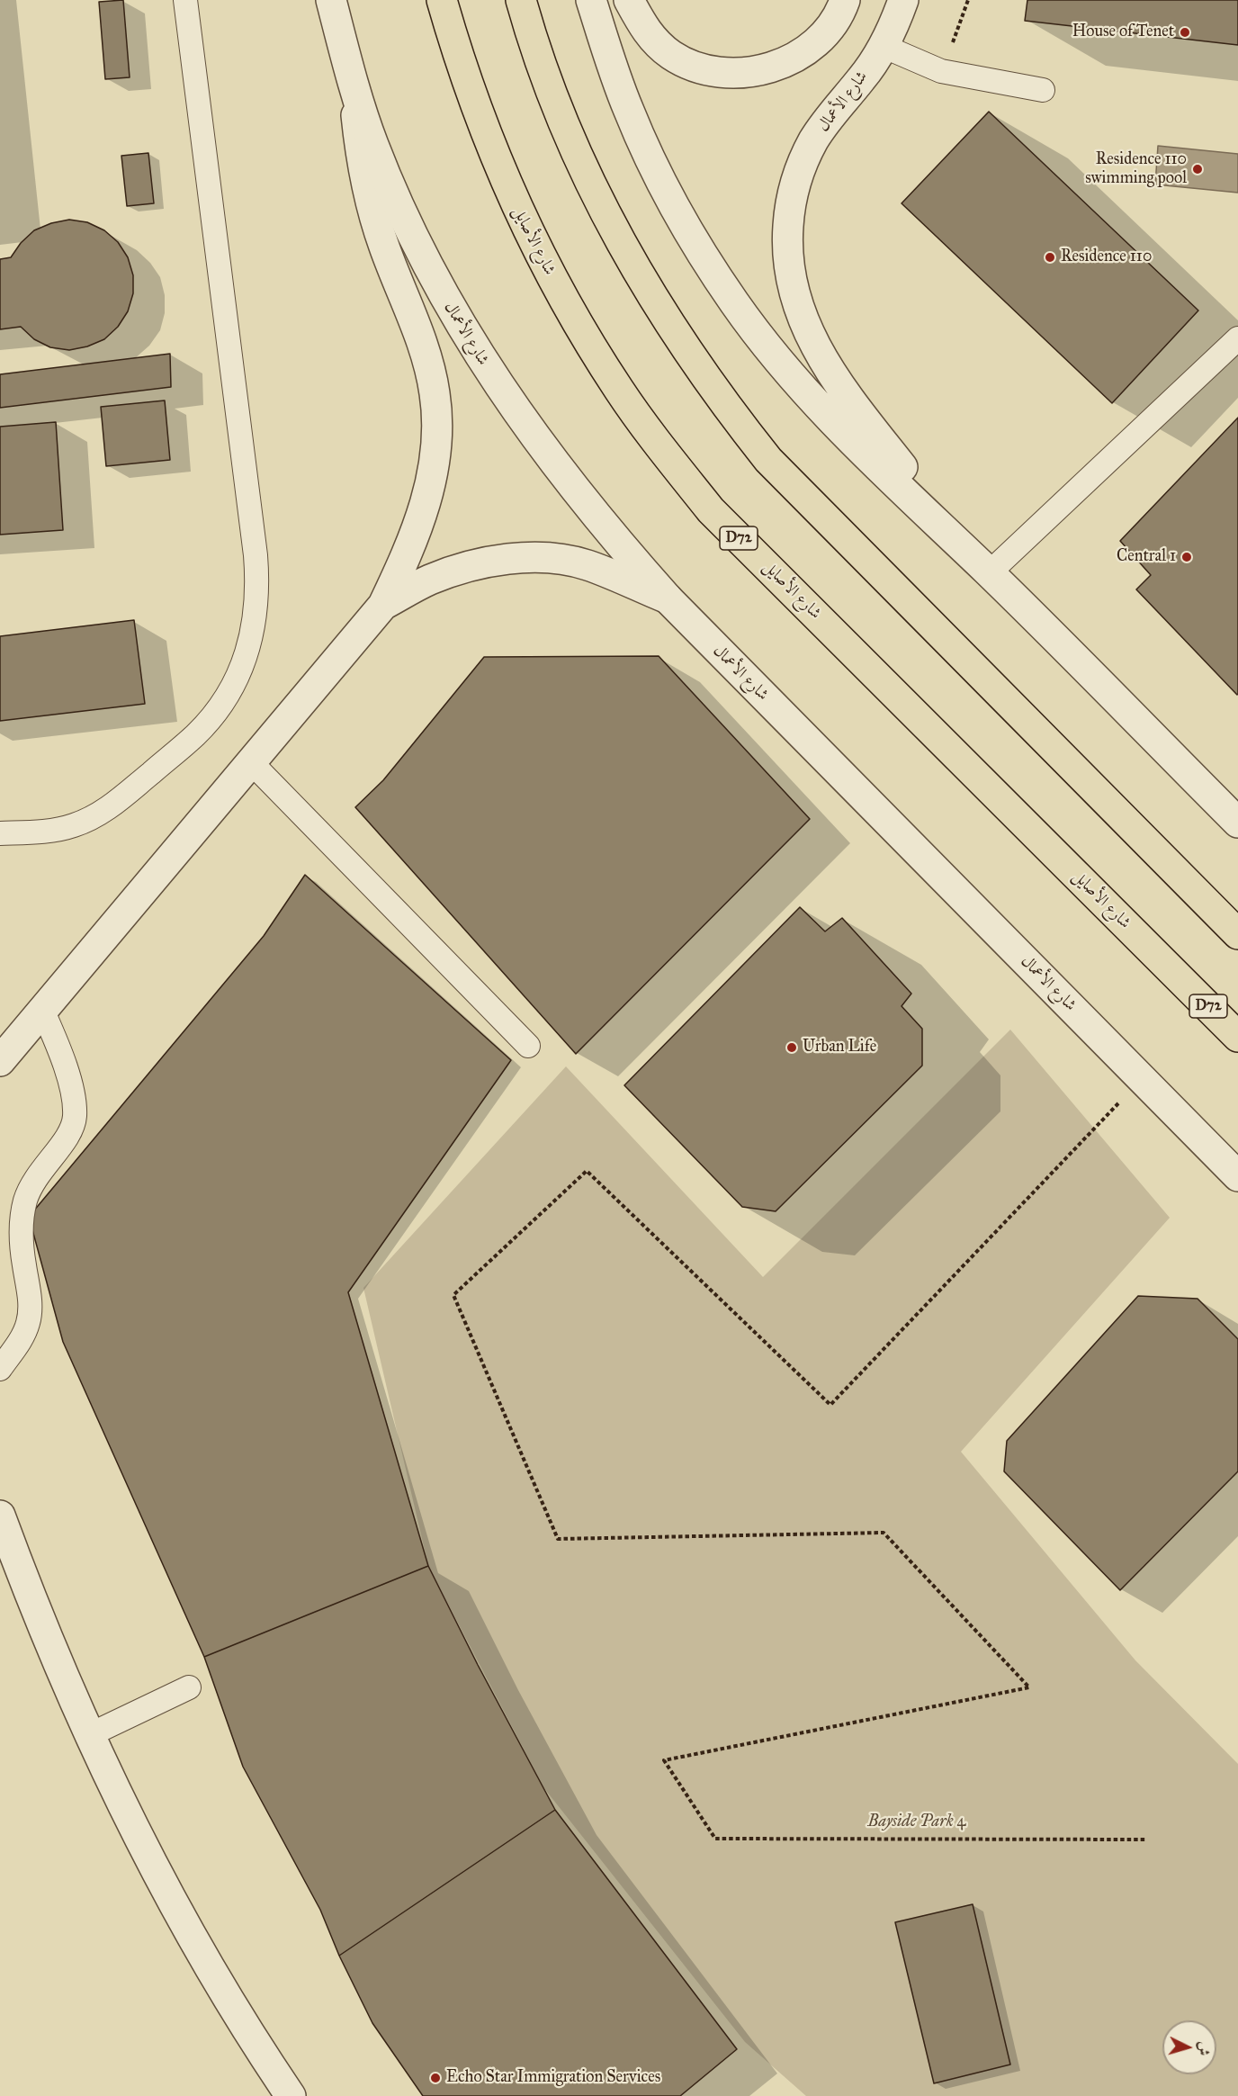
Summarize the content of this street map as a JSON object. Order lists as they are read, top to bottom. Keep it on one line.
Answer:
{"streets":{"main road":["شارع الأصايل","D72"],"street":["شارع الأعمال"]},"parks":["Bayside Park 4"],"places":["House of Tenet","Residence 110 swimming pool","Residence 110","Central 1","Urban Life","Echo Star Immigration Services"],"north":"right"}
